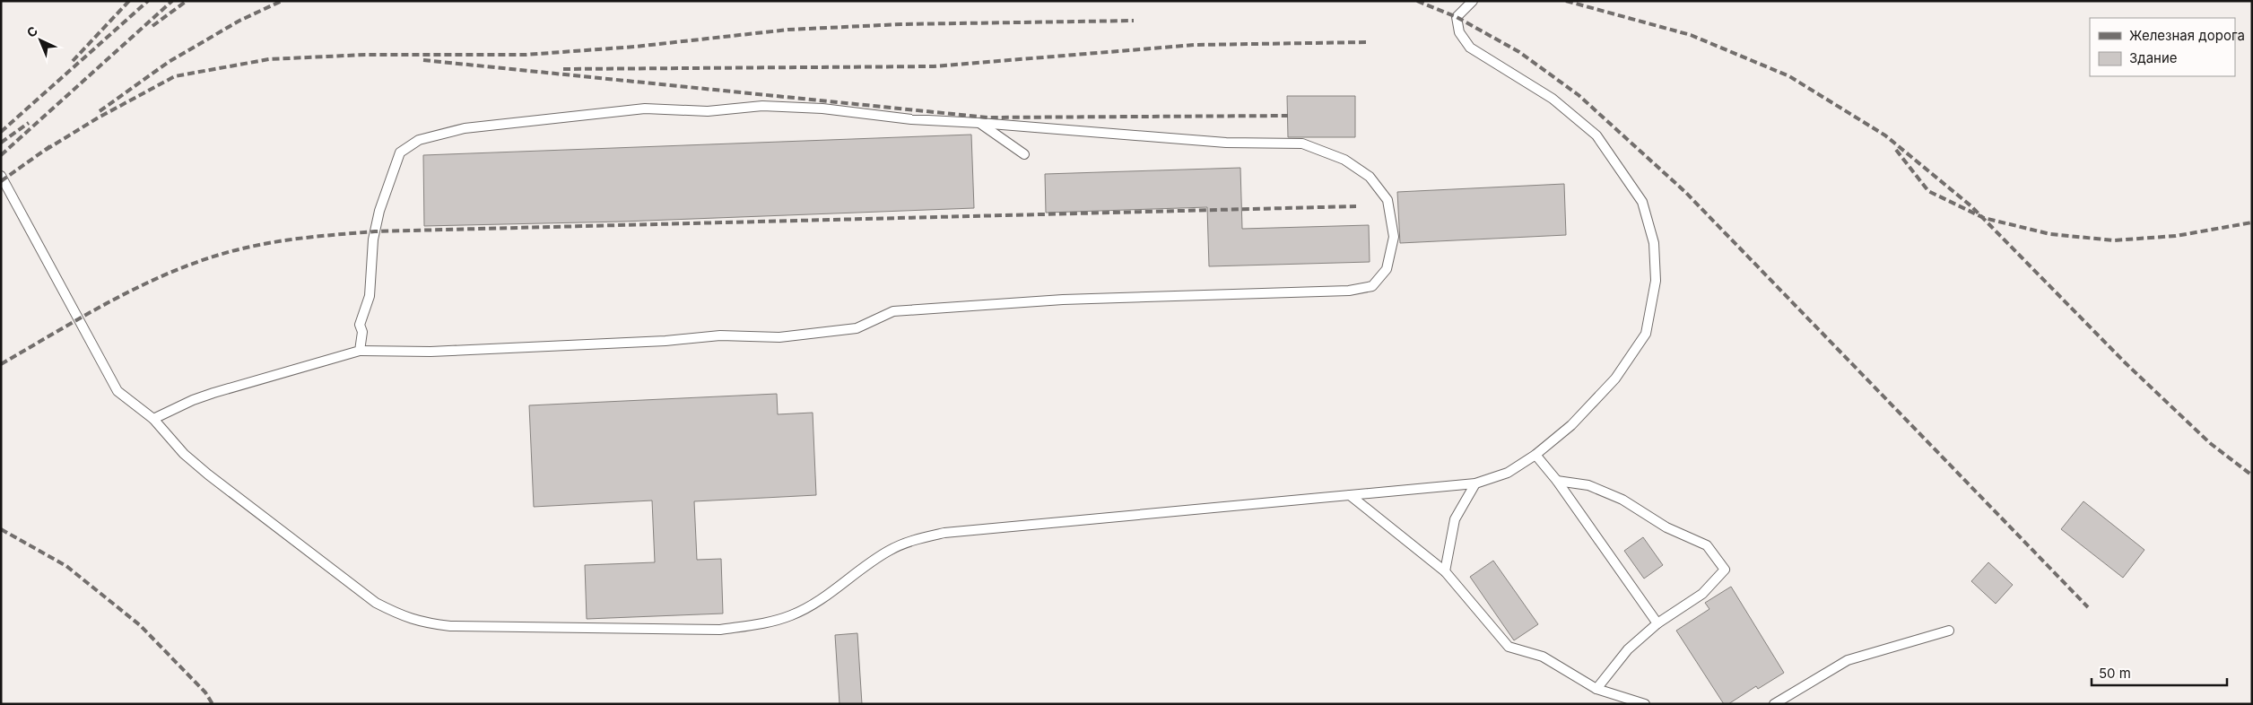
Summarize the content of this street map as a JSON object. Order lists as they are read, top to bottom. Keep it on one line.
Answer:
{"legend":["Железная дорога","Здание"],"scale_bar":"50 m","north":"top left"}
